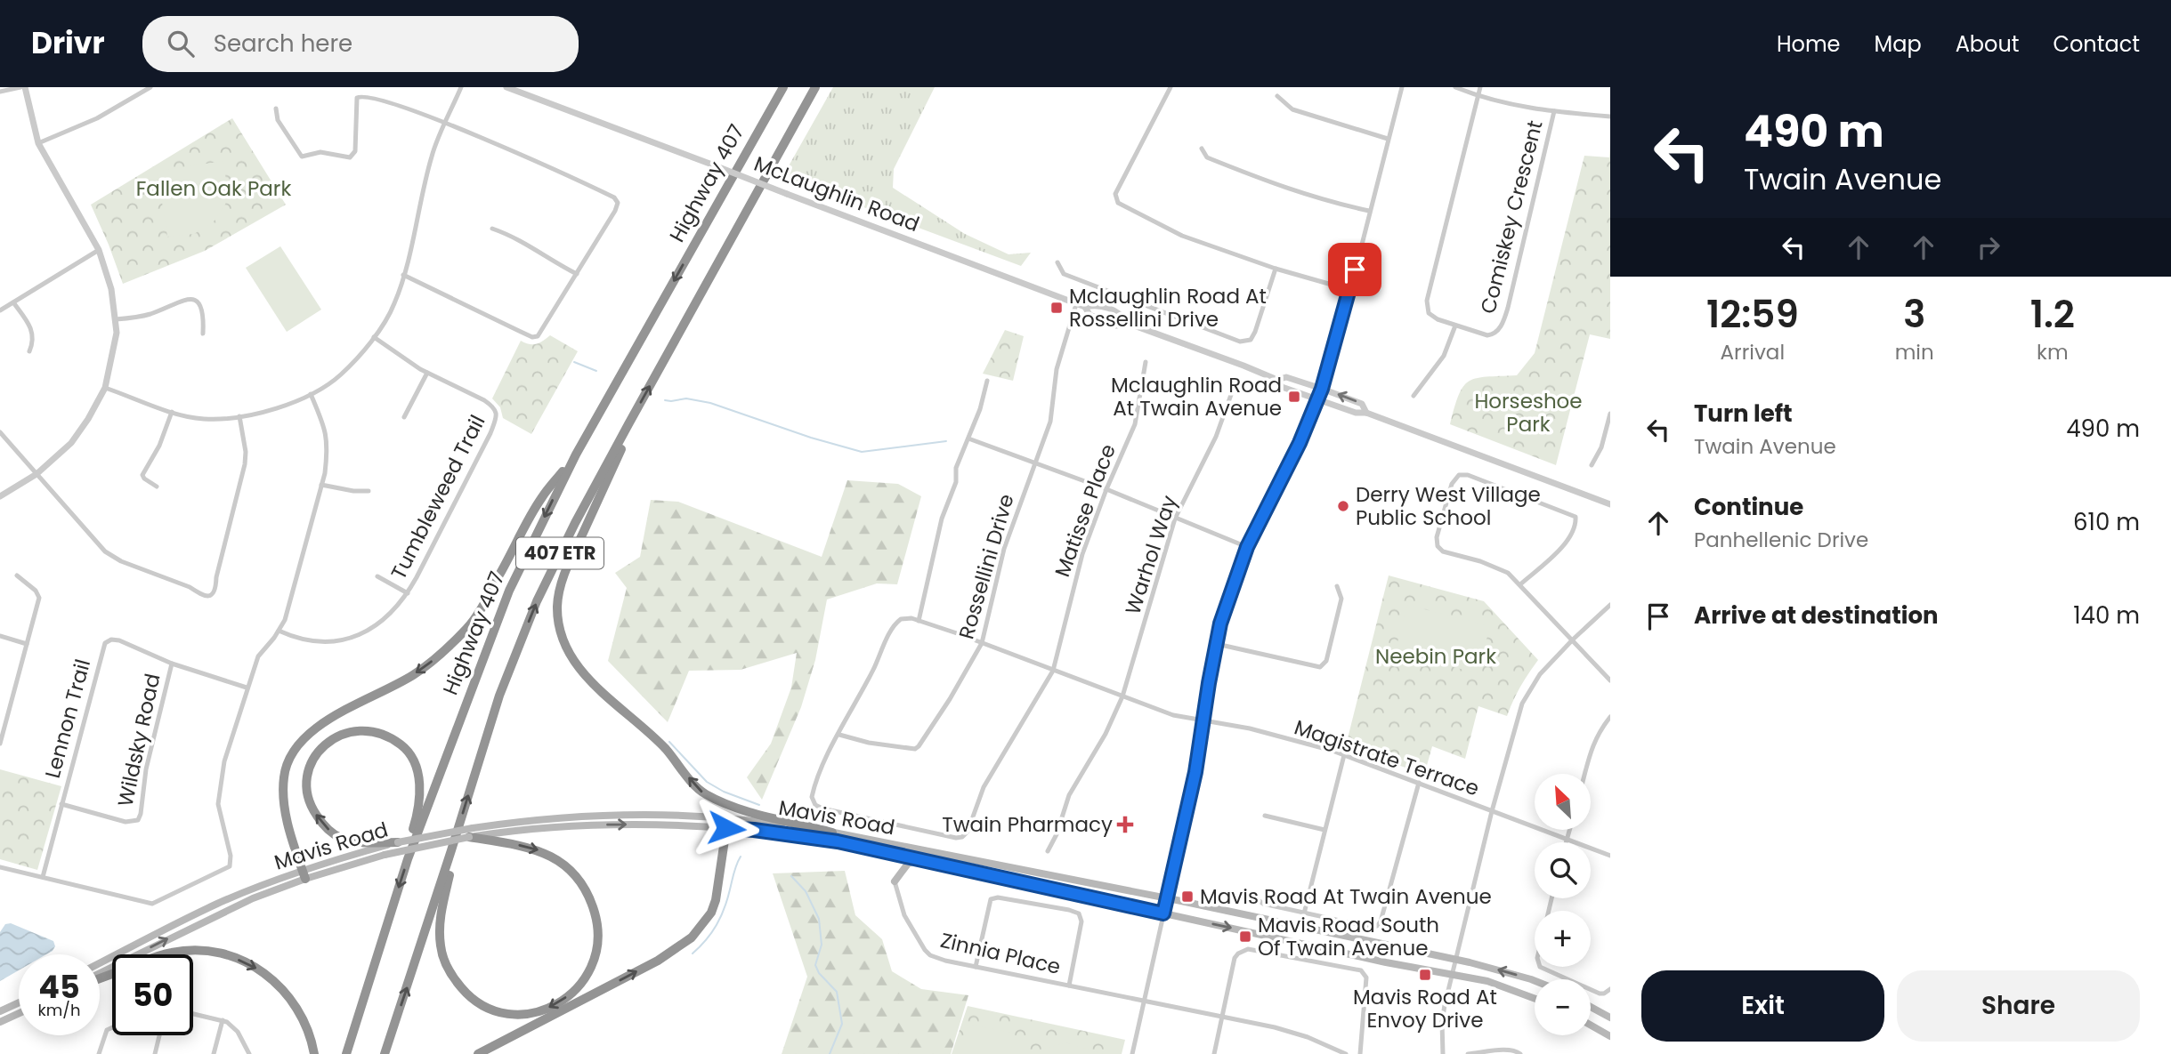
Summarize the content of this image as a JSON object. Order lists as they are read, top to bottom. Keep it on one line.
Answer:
{"streets":{"highway":["Highway 407","407 ETR"],"main road":["Mavis Road"],"street":["McLaughlin Road","Comiskey Crescent","Tumbleweed Trail","Matisse Place","Warhol Way","Rossellini Drive","Lennon Trail","Wildsky Road","Magistrate Terrace","Zinnia Place"]},"crossings":[["McLaughlin Road","Rossellini Drive"],["Matisse Place","Magistrate Terrace"],["Warhol Way","Magistrate Terrace"],["Rossellini Drive","Magistrate Terrace"],["Lennon Trail","Wildsky Road"]],"parks":["Fallen Oak Park","Horseshoe Park","Neebin Park"],"places":{"transit":["Mclaughlin Road At Rossellini Drive","Mclaughlin Road At Twain Avenue","Mavis Road At Twain Avenue","Mavis Road South Of Twain Avenue","Mavis Road At Envoy Drive"],"other":["Derry West Village Public School"],"health":["Twain Pharmacy"]},"north":"top left","page":{"header":"Drivr","search":"Search here","nav":["Home","Map","About","Contact"],"turn":["490 m","Twain Avenue"],"eta":["12:59","Arrival","3","min","1.2","km"],"list":[{"name":"Turn left","note":"Twain Avenue","value":"490 m"},{"name":"Continue","note":"Panhellenic Drive","value":"610 m"},{"name":"Arrive at destination","value":"140 m"}],"map_buttons":["+","−"],"speed":"45 km/h","limit":"50","buttons":["Exit","Share"]}}
